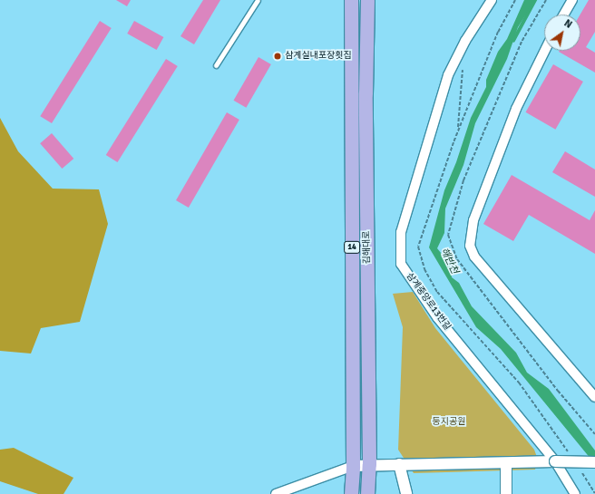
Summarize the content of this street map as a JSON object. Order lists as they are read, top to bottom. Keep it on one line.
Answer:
{"streets":{"main road":["14","김해대로"],"street":["삼계중앙로13번길"]},"water":["해반천"],"parks":["둥지공원"],"places":["삼계실내포장횟집"],"north":"top right"}
